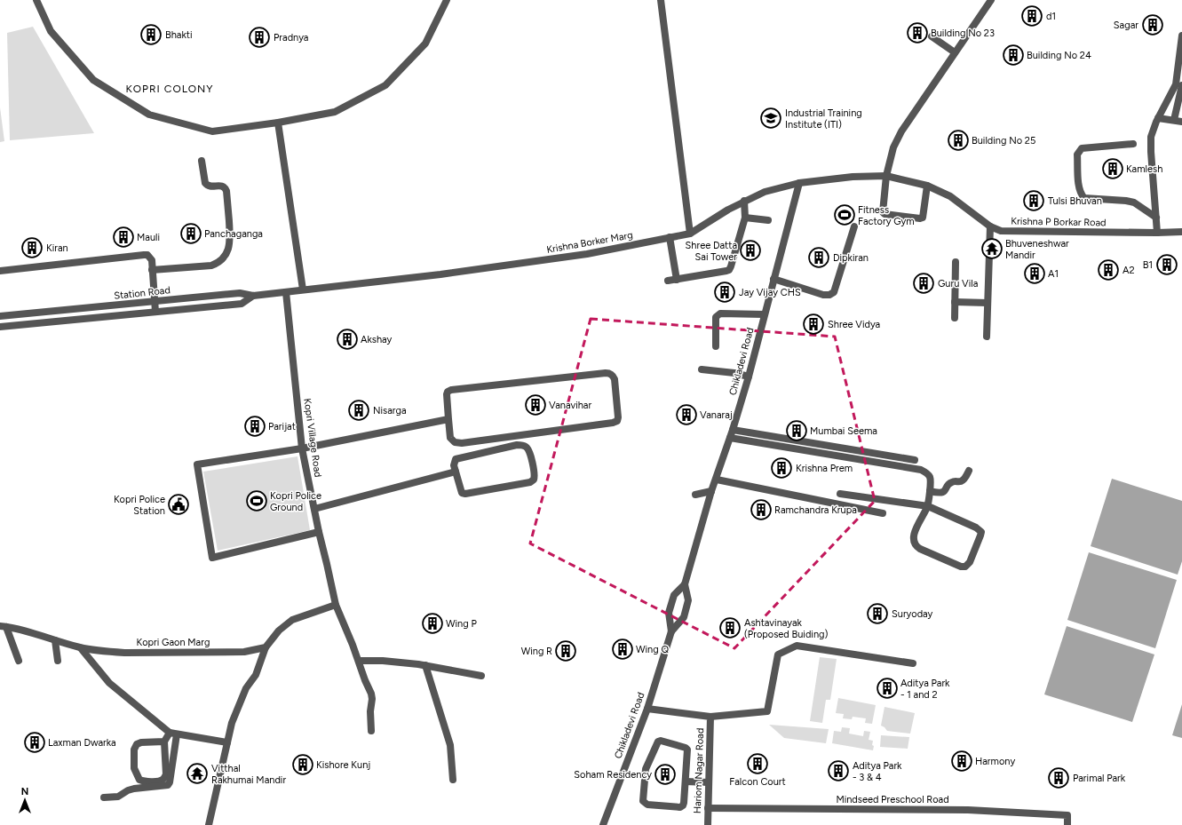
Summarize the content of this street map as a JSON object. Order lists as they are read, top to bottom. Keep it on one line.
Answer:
{"streets":{"street":["Krishna P Borkar Road","Krishna Borker Marg","Station Road","Chikladevi Road","Kopri Village Road","Kopri Gaon Marg","Hariom Nagar Road","Mindseed Preschool Road"]},"crossings":[["Krishna P Borkar Road","Krishna Borker Marg"],["Krishna Borker Marg","Station Road"],["Krishna Borker Marg","Chikladevi Road"],["Krishna Borker Marg","Kopri Village Road"],["Station Road","Kopri Village Road"],["Chikladevi Road","Hariom Nagar Road"],["Hariom Nagar Road","Mindseed Preschool Road"]],"districts":["KOPRI COLONY"],"places":{"building":["d1","Sagar","Building No 23","Bhakti","Pradnya","Building No 24","Building No 25","Kamlesh","Tulsi Bhuvan","Panchaganga","Mauli","Kiran","Shree Datta Sai Tower","Dipkiran","B1","A2","A1","Guru Vila","Jay Vijay CHS","Shree Vidya","Akshay","Vanavihar","Nisarga","Vanaraj","Parijat","Mumbai Seema","Krishna Prem","Ramchandra Krupa","Suryoday","Wing P","Ashtavinayak (Proposed Buiding)","Wing Q","Wing R","Aditya Park - 1 and 2","Laxman Dwarka","Harmony","Falcon Court","Kishore Kunj","Aditya Park - 3 & 4","Soham Residency","Parimal Park"],"school or university":["Industrial Training Institute (ITI)"],"sports":["Fitness Factory Gym","Kopri Police Ground"],"temple":["Bhuveneshwar Mandir","Vitthal Rakhumai Mandir"],"public building":["Kopri Police Station"]},"north":"top"}
